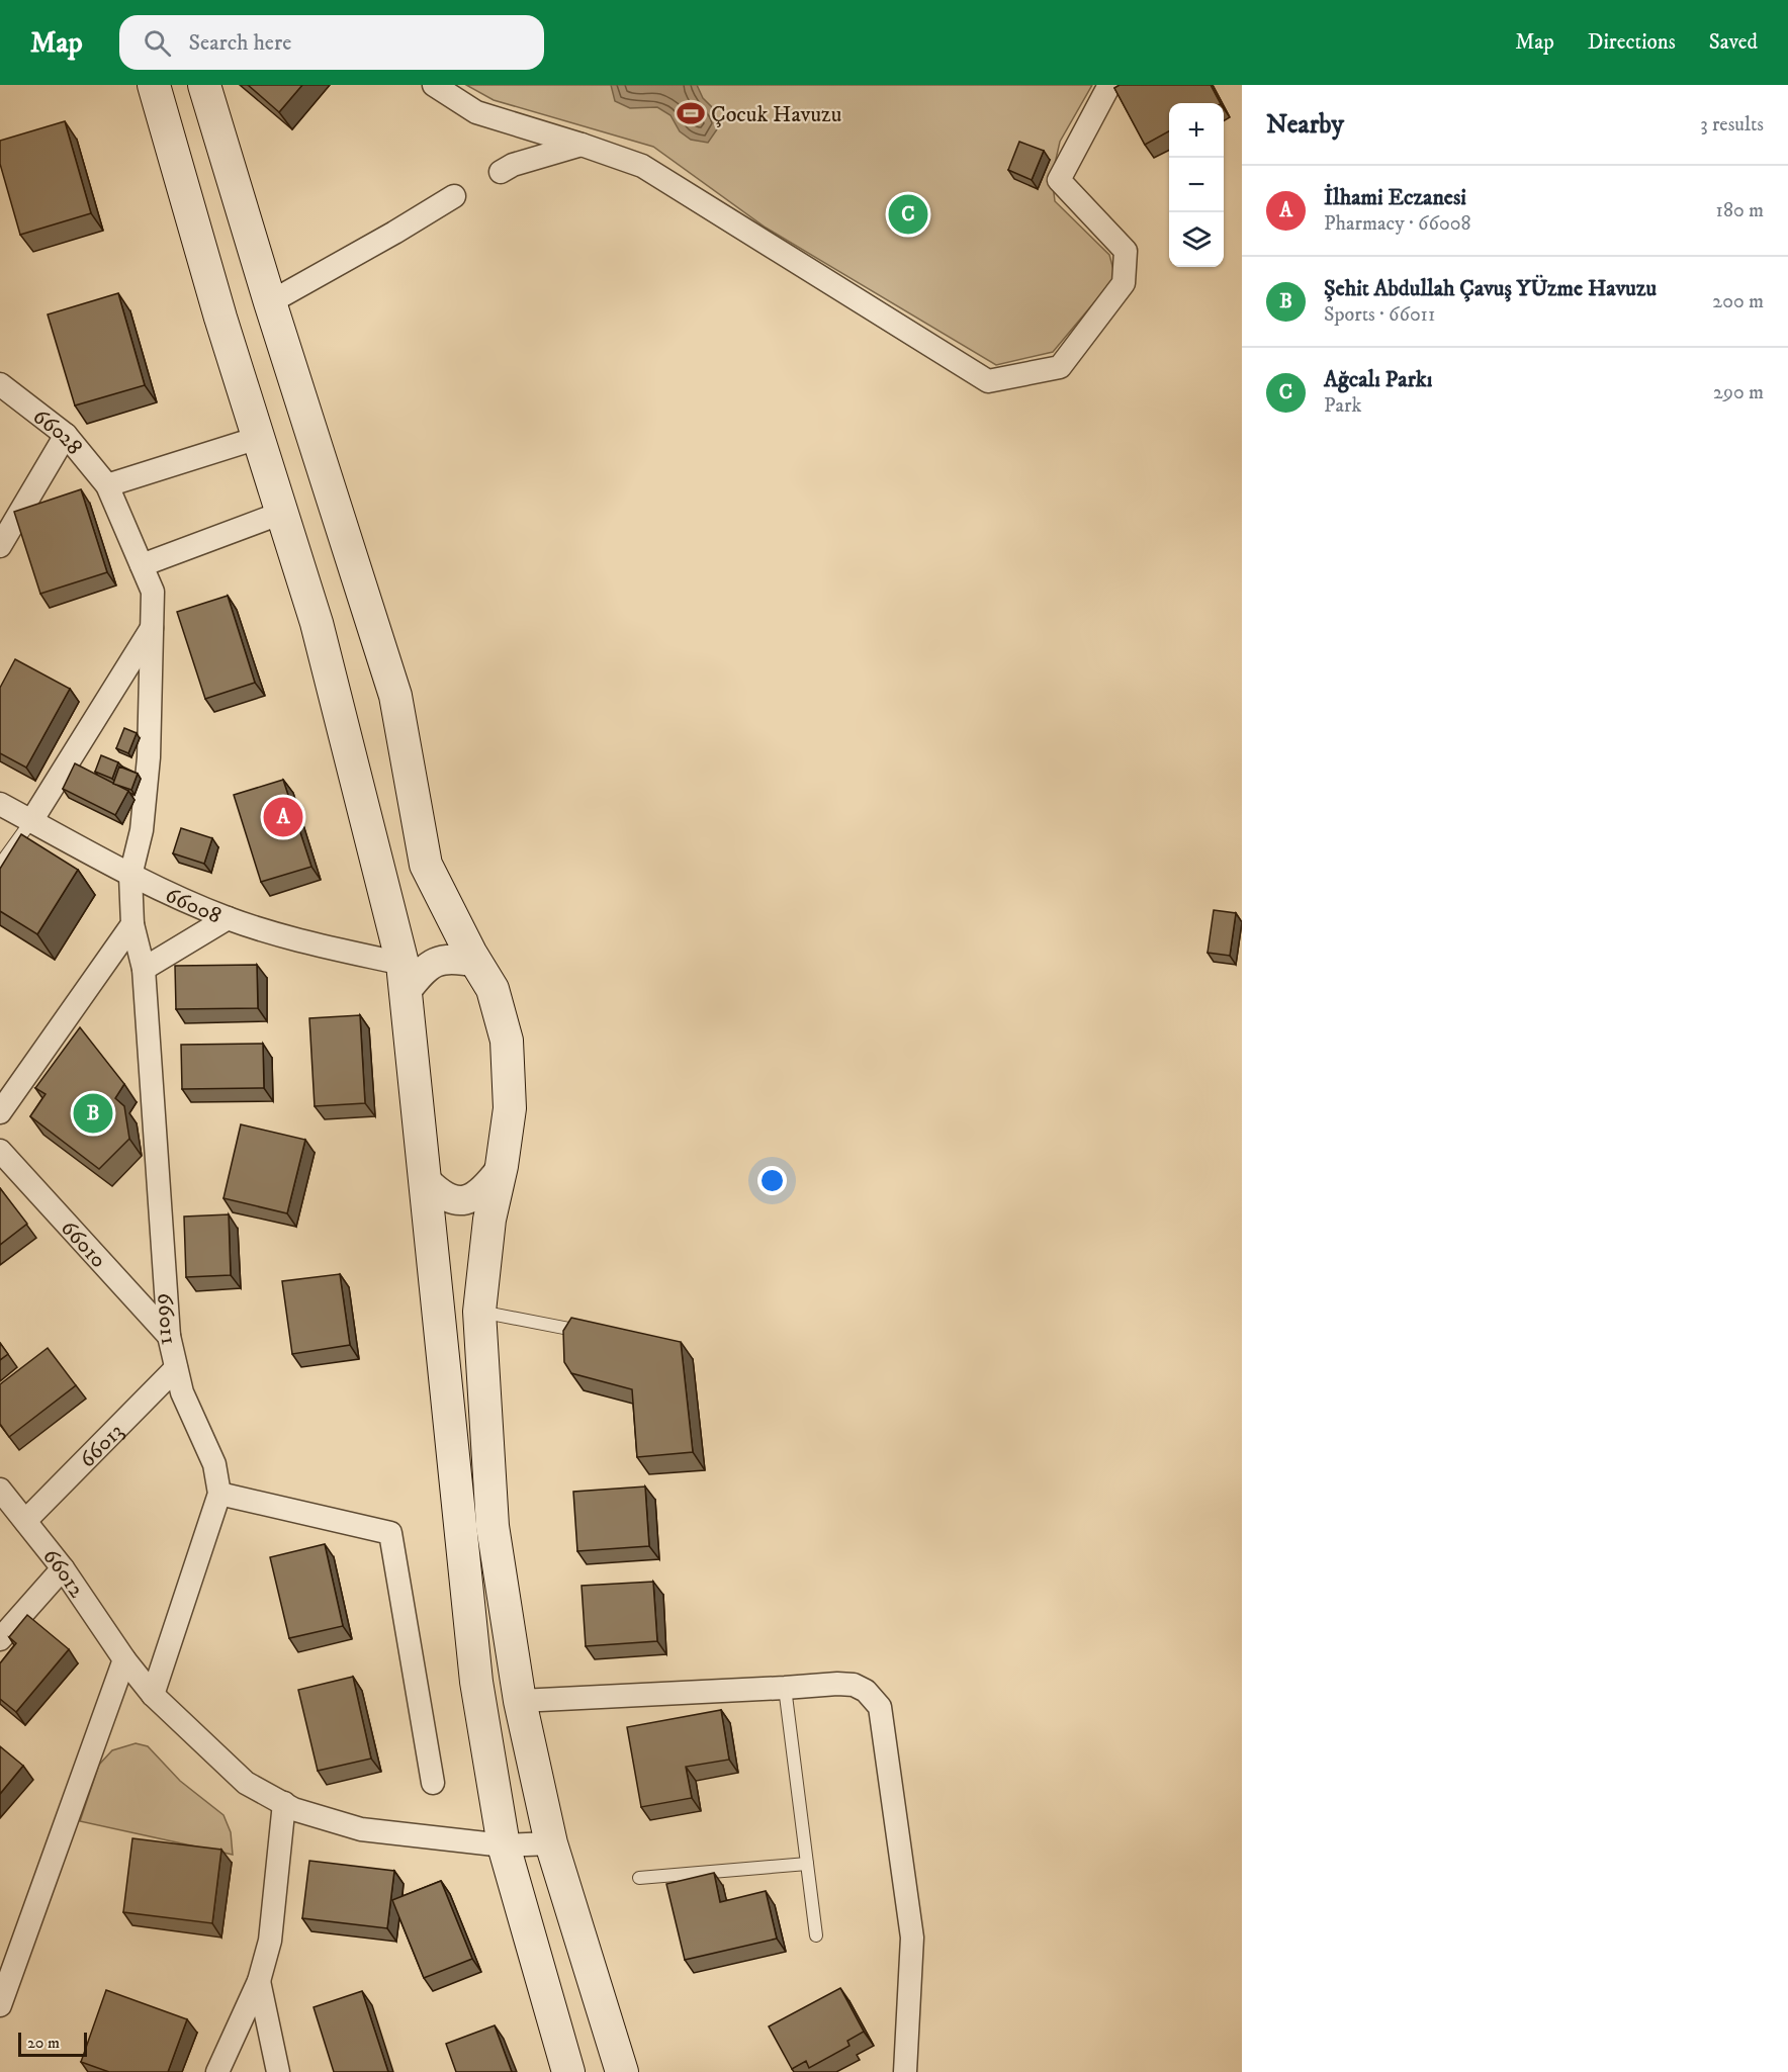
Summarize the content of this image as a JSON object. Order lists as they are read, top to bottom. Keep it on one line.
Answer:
{"streets":{"street":["66028","66008","66010","66011","66013","66012"]},"crossings":[["66028","66011"],["66008","66011"],["66010","66011"],["66011","66013"],["66011","66012"],["66013","66012"]],"places":{"sports":["Çocuk Havuzu"]},"scale_bar":"20 m","page":{"header":"Map","search":"Search here","nav":["Map","Directions","Saved"],"heading":["Nearby","3 results"],"map_buttons":["+","−"],"list":[{"mark":"A","name":"İlhami Eczanesi","note":"Pharmacy · 66008","value":"180 m"},{"mark":"B","name":"Şehit Abdullah Çavuş YÜzme Havuzu","note":"Sports · 66011","value":"200 m"},{"mark":"C","name":"Ağcalı Parkı","note":"Park","value":"290 m"}],"pins":["C","A","B"],"scale":"20 m"}}
